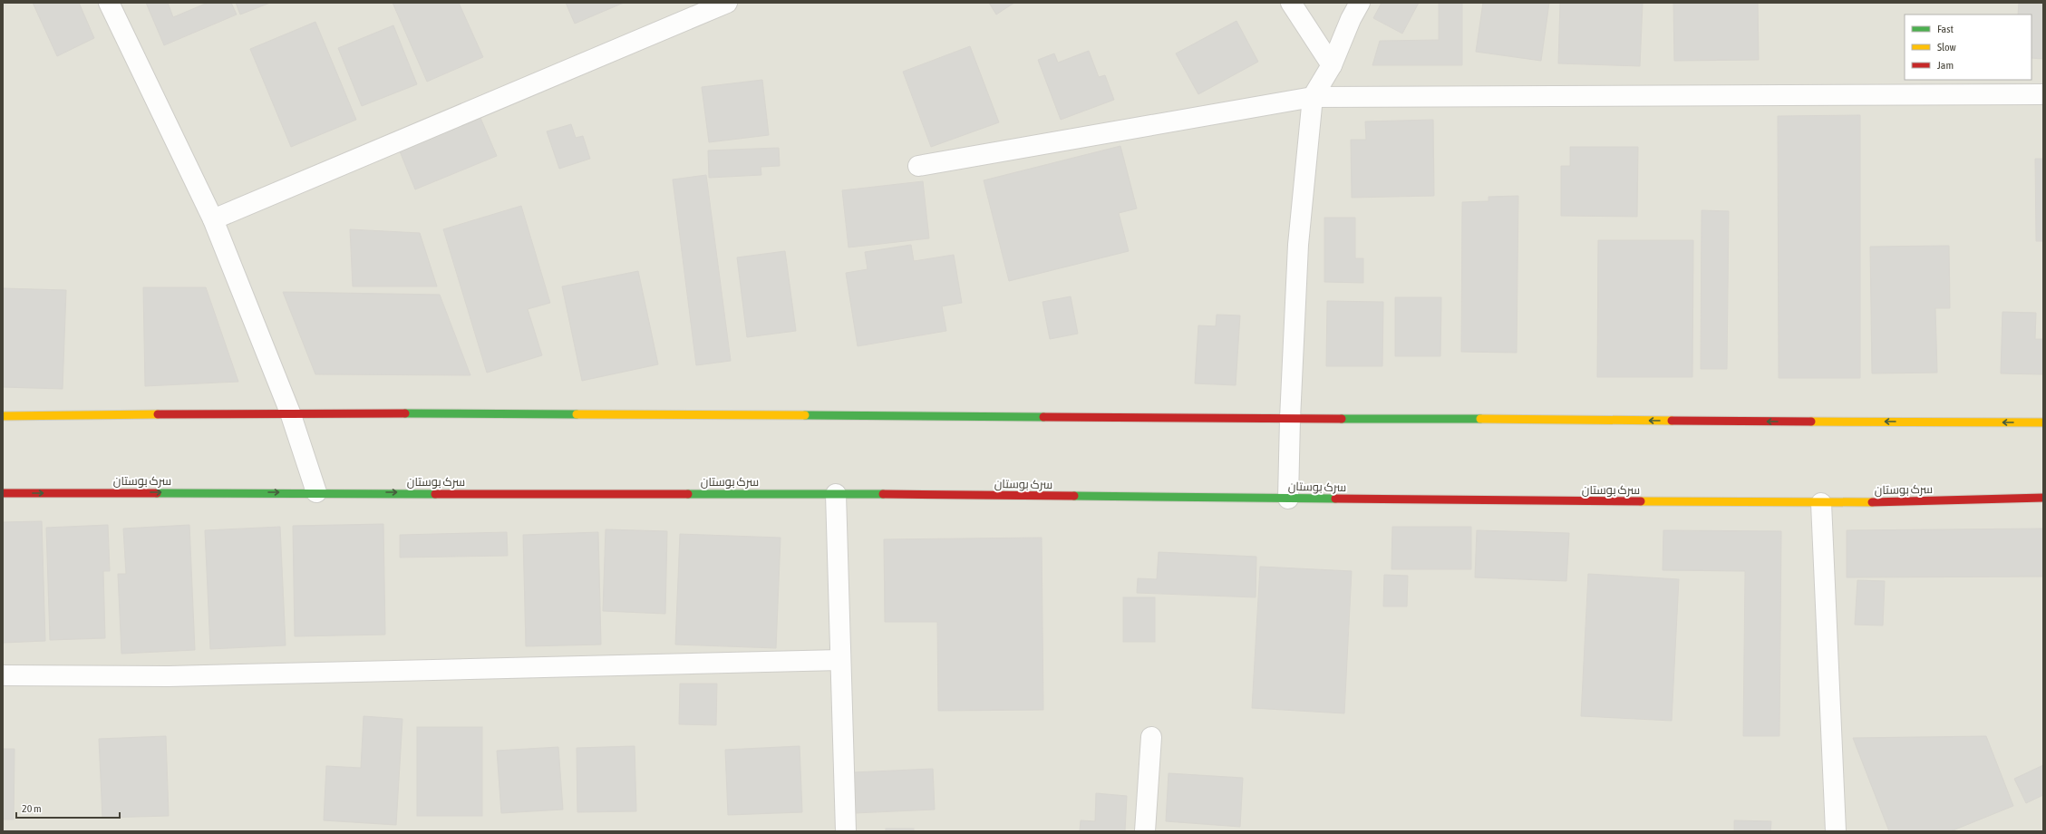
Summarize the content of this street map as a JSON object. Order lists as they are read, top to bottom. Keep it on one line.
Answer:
{"streets":{"street":["سرک بوستان"]},"one_way":["سرک بوستان"],"legend":["Fast","Slow","Jam"],"scale_bar":"20 m"}
